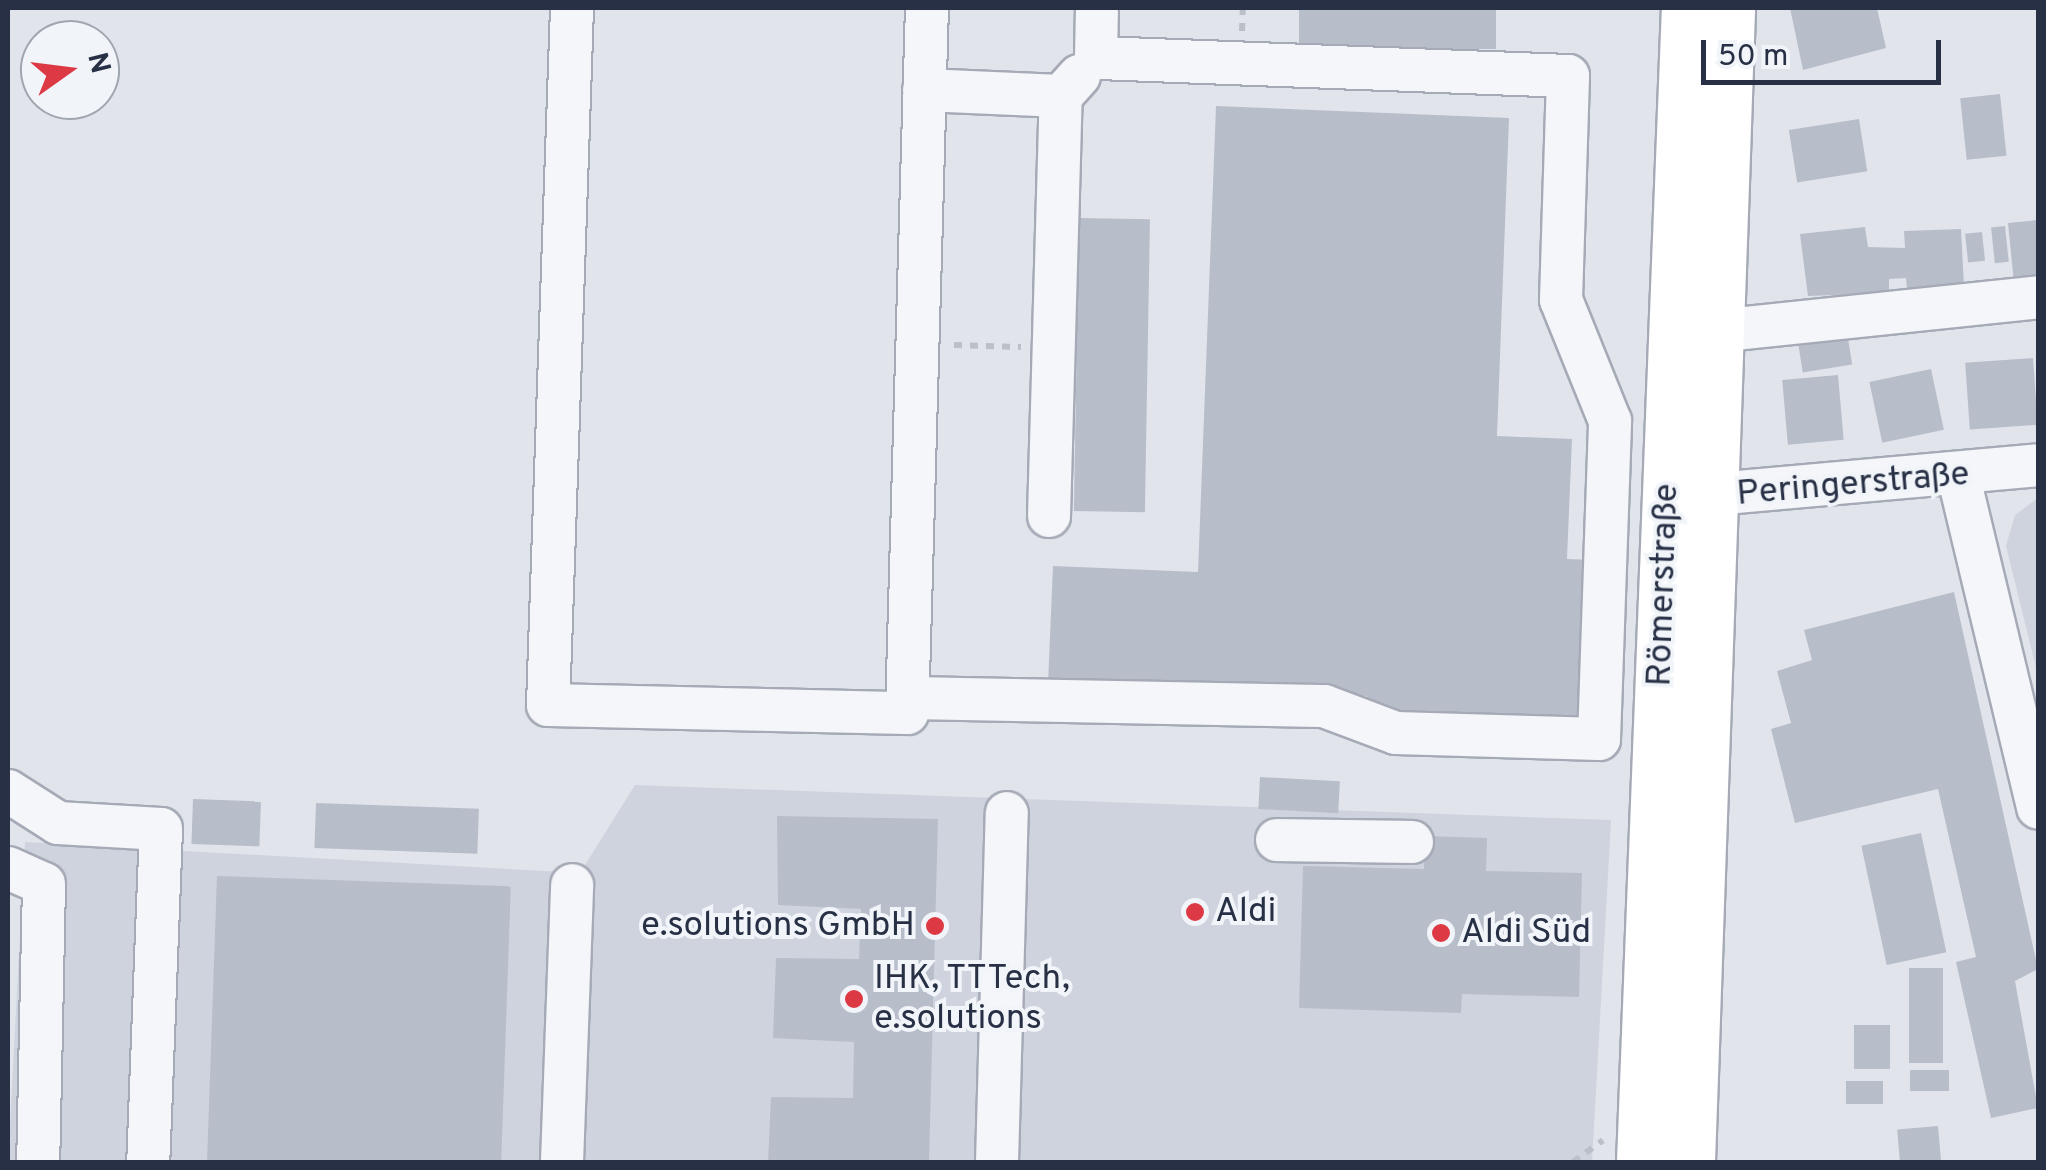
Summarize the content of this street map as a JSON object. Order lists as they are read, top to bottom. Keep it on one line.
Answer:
{"streets":{"main road":["Römerstraße"],"street":["Peringerstraße"]},"crossings":[["Peringerstraße","Römerstraße"]],"places":["Aldi","e.solutions GmbH","Aldi Süd","IHK, TTTech, e.solutions"],"scale_bar":"50 m","north":"right"}
